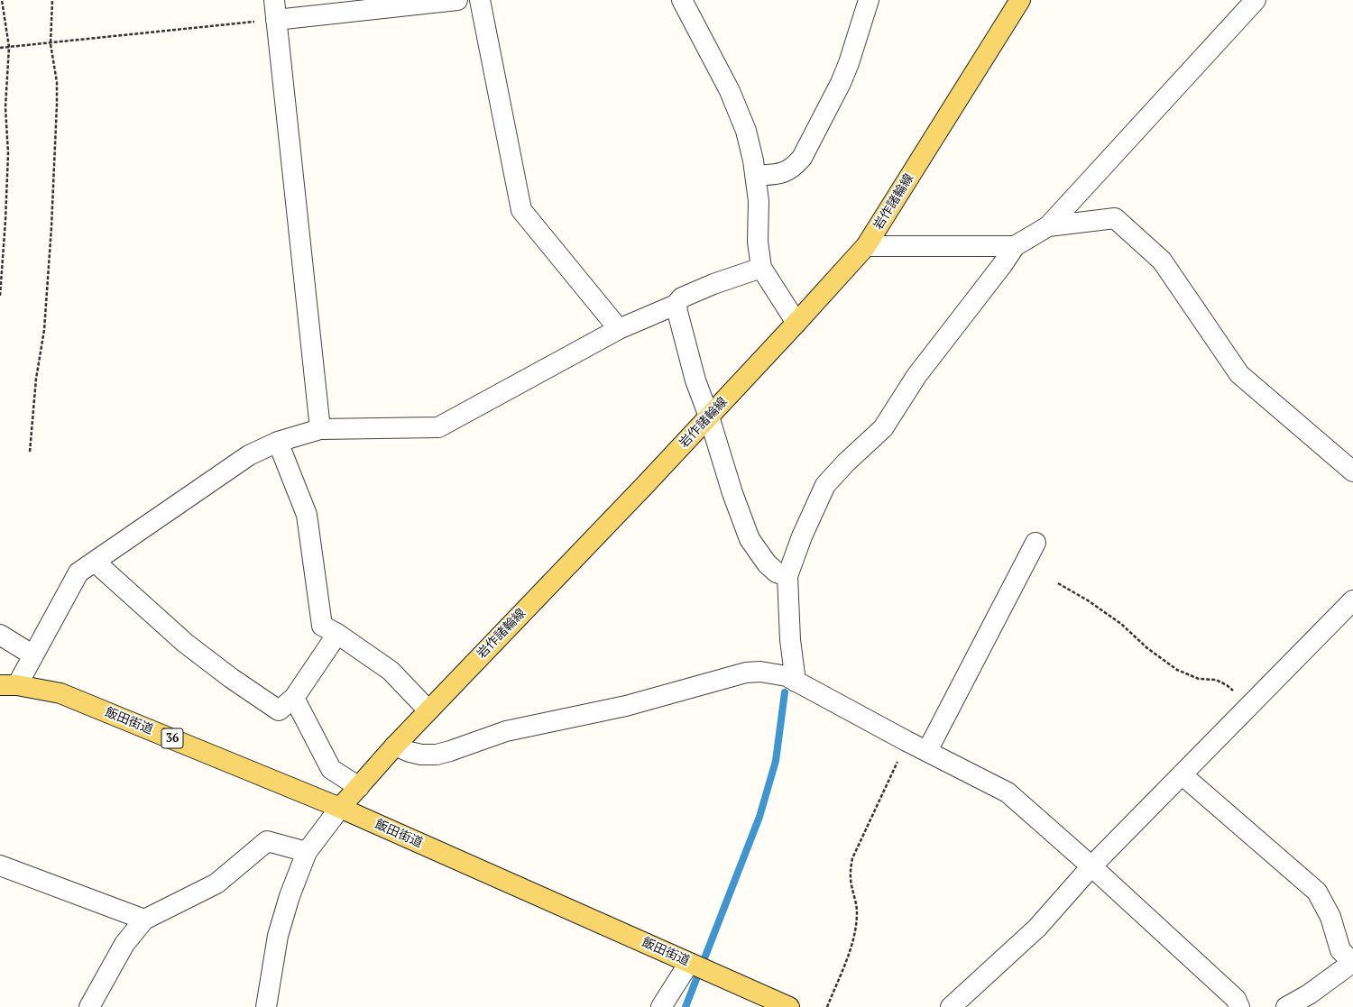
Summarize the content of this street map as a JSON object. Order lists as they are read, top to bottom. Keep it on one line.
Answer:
{"streets":{"main road":["岩作諸輪線","飯田街道","36"]},"crossings":[["岩作諸輪線","飯田街道"]]}
